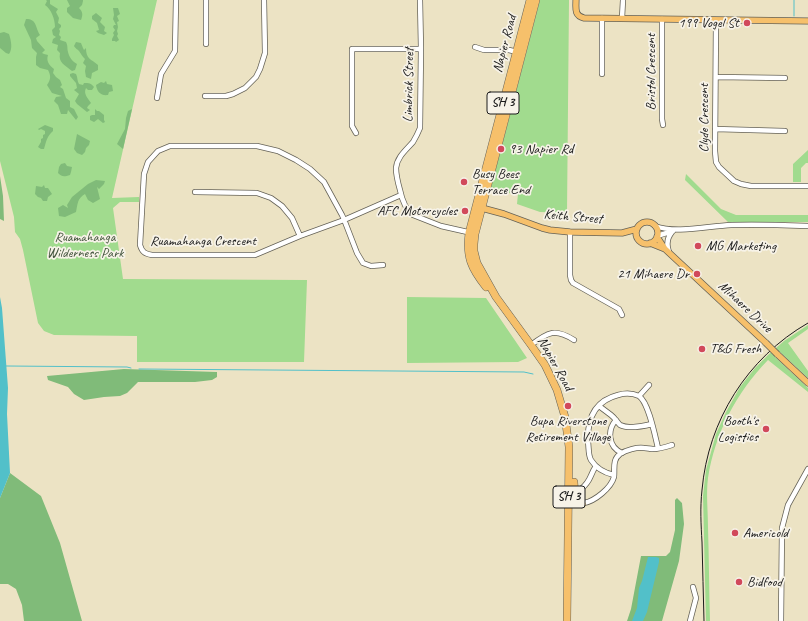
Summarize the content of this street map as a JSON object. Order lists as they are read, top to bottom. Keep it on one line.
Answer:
{"streets":{"highway":["Napier Road","SH 3"],"main road":["Keith Street","Mihaere Drive"],"street":["Bristol Crescent","Limbrick Street","Clyde Crescent","Ruamahanga Crescent"]},"crossings":[["Napier Road","Limbrick Street"],["Napier Road","Keith Street"],["Limbrick Street","Ruamahanga Crescent"],["Keith Street","Mihaere Drive"]],"parks":["Ruamahanga Wilderness Park"],"places":["199 Vogel St","93 Napier Rd","Busy Bees Terrace End","AFC Motorcycles","MG Marketing","21 Mihaere Dr","T&G Fresh","Bupa Riverstone Retirement Village","Booth's Logistics","Americold","Bidfood"]}
